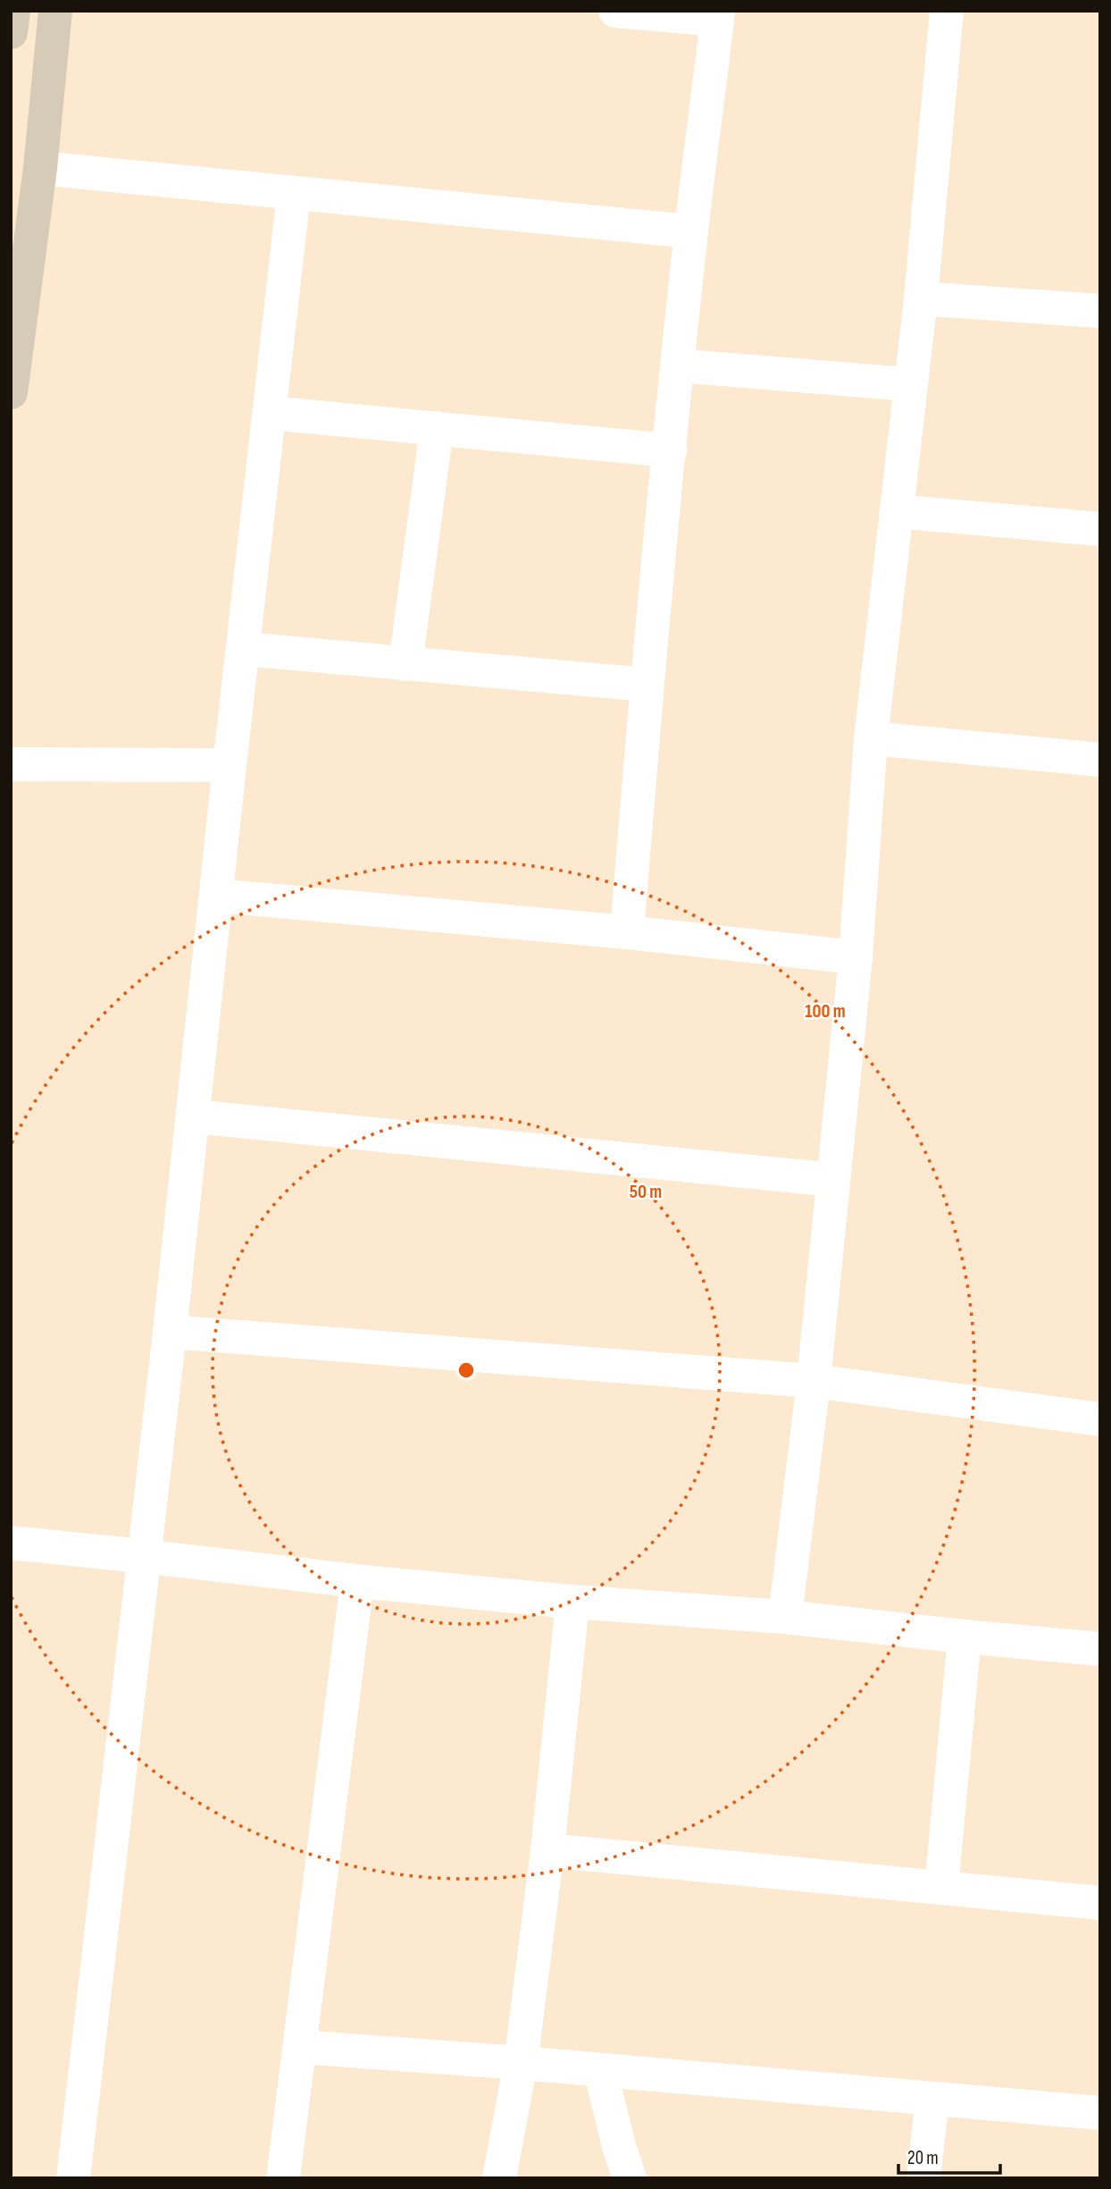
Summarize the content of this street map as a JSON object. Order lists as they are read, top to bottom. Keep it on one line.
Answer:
{"scale_bar":"20 m","rings":["100 m","50 m"]}
